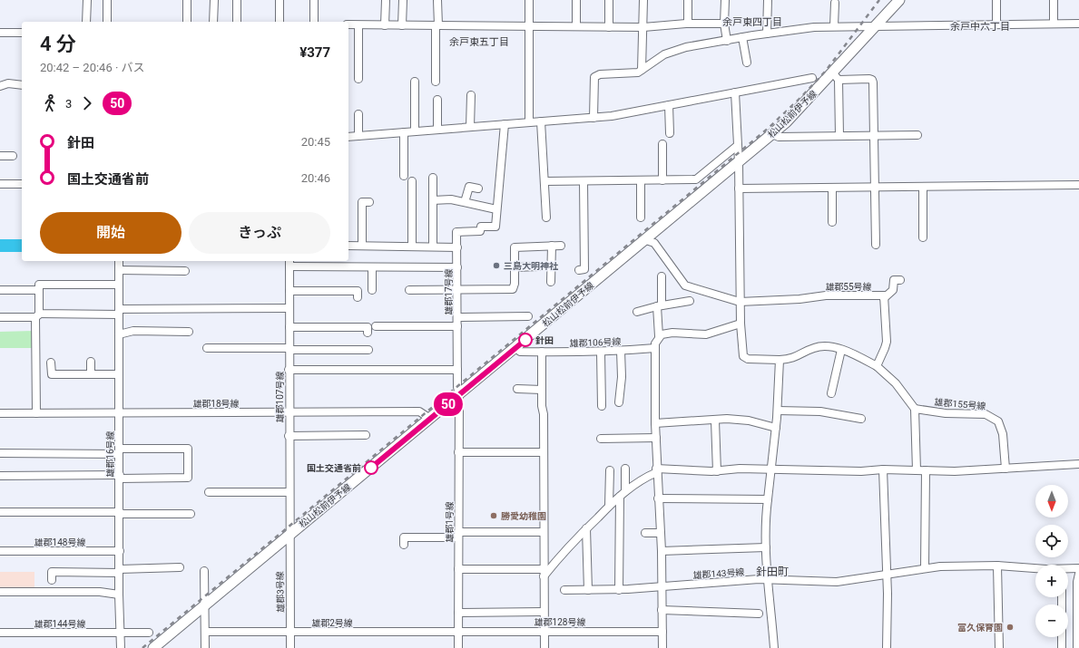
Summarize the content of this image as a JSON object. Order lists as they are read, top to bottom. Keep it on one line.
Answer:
{"streets":{"main road":["松山松前伊予線"],"street":["雄郡55号線","雄郡17号線","雄郡106号線","雄郡107号線","雄郡18号線","雄郡155号線","雄郡16号線","雄郡1号線","雄郡148号線","雄郡143号線","雄郡3号線","雄郡128号線","雄郡2号線","雄郡144号線"]},"crossings":[["松山松前伊予線","雄郡55号線"],["松山松前伊予線","雄郡17号線"],["松山松前伊予線","雄郡106号線"],["松山松前伊予線","雄郡107号線"],["松山松前伊予線","雄郡18号線"],["松山松前伊予線","雄郡1号線"],["松山松前伊予線","雄郡3号線"],["雄郡17号線","雄郡1号線"],["雄郡107号線","雄郡18号線"],["雄郡107号線","雄郡3号線"],["雄郡18号線","雄郡16号線"],["雄郡16号線","雄郡148号線"],["雄郡16号線","雄郡144号線"],["雄郡1号線","雄郡128号線"],["雄郡1号線","雄郡2号線"],["雄郡3号線","雄郡2号線"],["雄郡128号線","雄郡2号線"]],"districts":["余戸東四丁目","余戸中六丁目","余戸東五丁目","針田町"],"places":["三島大明神社","針田","国土交通省前","勝愛幼稚園","富久保育園"],"lines":["bus line 50"],"north":"bottom","page":{"on_map":"50","heading":["4 分","20:42 – 20:46 · バス","¥377"],"legs":["3","50"],"list":[{"name":"針田","value":"20:45"},{"name":"国土交通省前","value":"20:46"}],"buttons":["開始","きっぷ"],"map_buttons":["+","−"]}}
